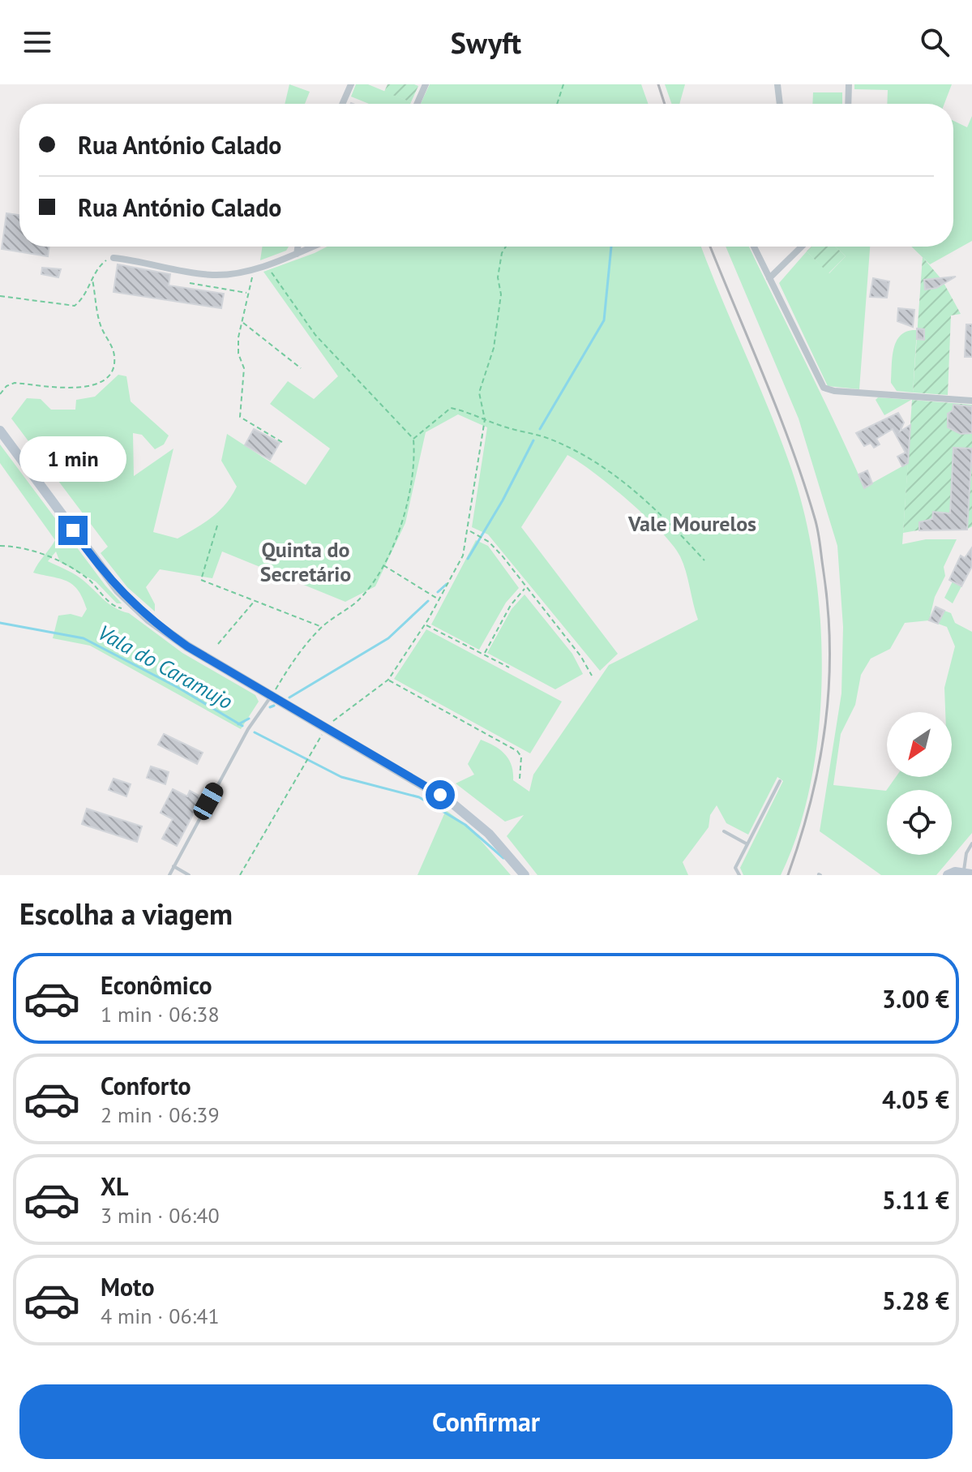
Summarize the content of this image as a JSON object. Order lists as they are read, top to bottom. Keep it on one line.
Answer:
{"districts":["Vale Mourelos","Quinta do Secretário"],"water":["Vala do Caramujo"],"north":"bottom left","page":{"header":"Swyft","banner":["Rua António Calado","Rua António Calado"],"bubble":"1 min","heading":"Escolha a viagem","list":[{"name":"Econômico","note":"1 min · 06:38","value":"3.00 €"},{"name":"Conforto","note":"2 min · 06:39","value":"4.05 €"},{"name":"XL","note":"3 min · 06:40","value":"5.11 €"},{"name":"Moto","note":"4 min · 06:41","value":"5.28 €"}],"buttons":"Confirmar"}}
